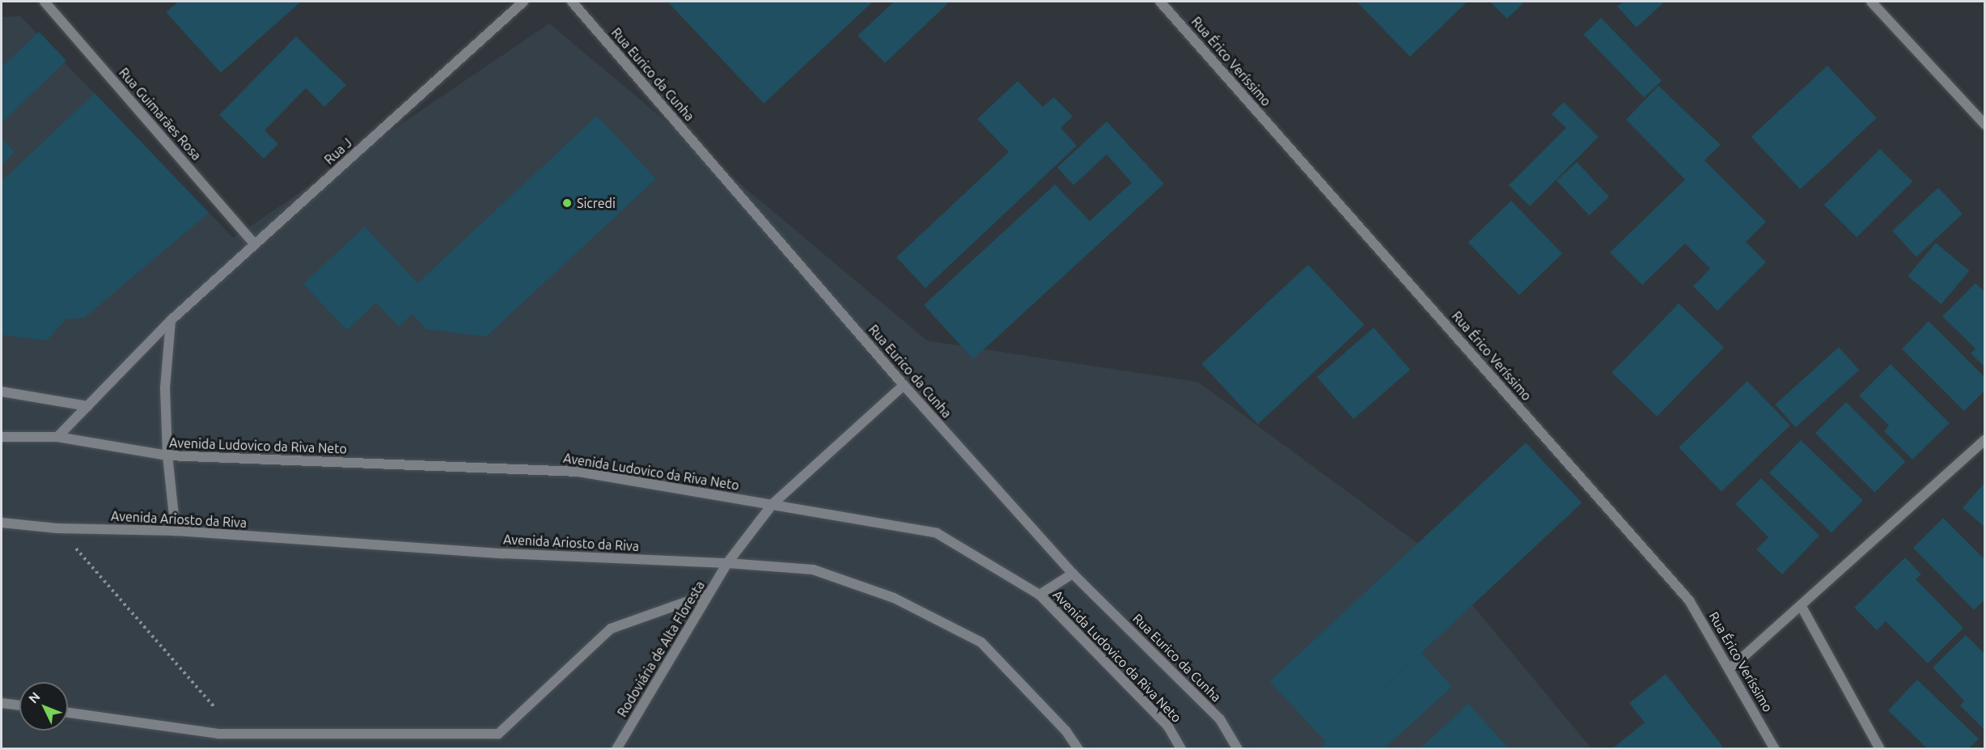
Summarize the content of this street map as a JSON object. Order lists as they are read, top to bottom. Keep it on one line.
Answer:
{"streets":{"street":["Rua Érico Veríssimo","Rua Eurico da Cunha","Rua Guimarães Rosa","Rua J","Avenida Ludovico da Riva Neto","Avenida Ariosto da Riva","Rodoviária de Alta Floresta"]},"crossings":[["Rua Eurico da Cunha","Rodoviária de Alta Floresta"],["Rua Guimarães Rosa","Rua J"],["Rua J","Avenida Ludovico da Riva Neto"],["Avenida Ludovico da Riva Neto","Rodoviária de Alta Floresta"],["Avenida Ariosto da Riva","Rodoviária de Alta Floresta"]],"places":["Sicredi"],"north":"top left"}
